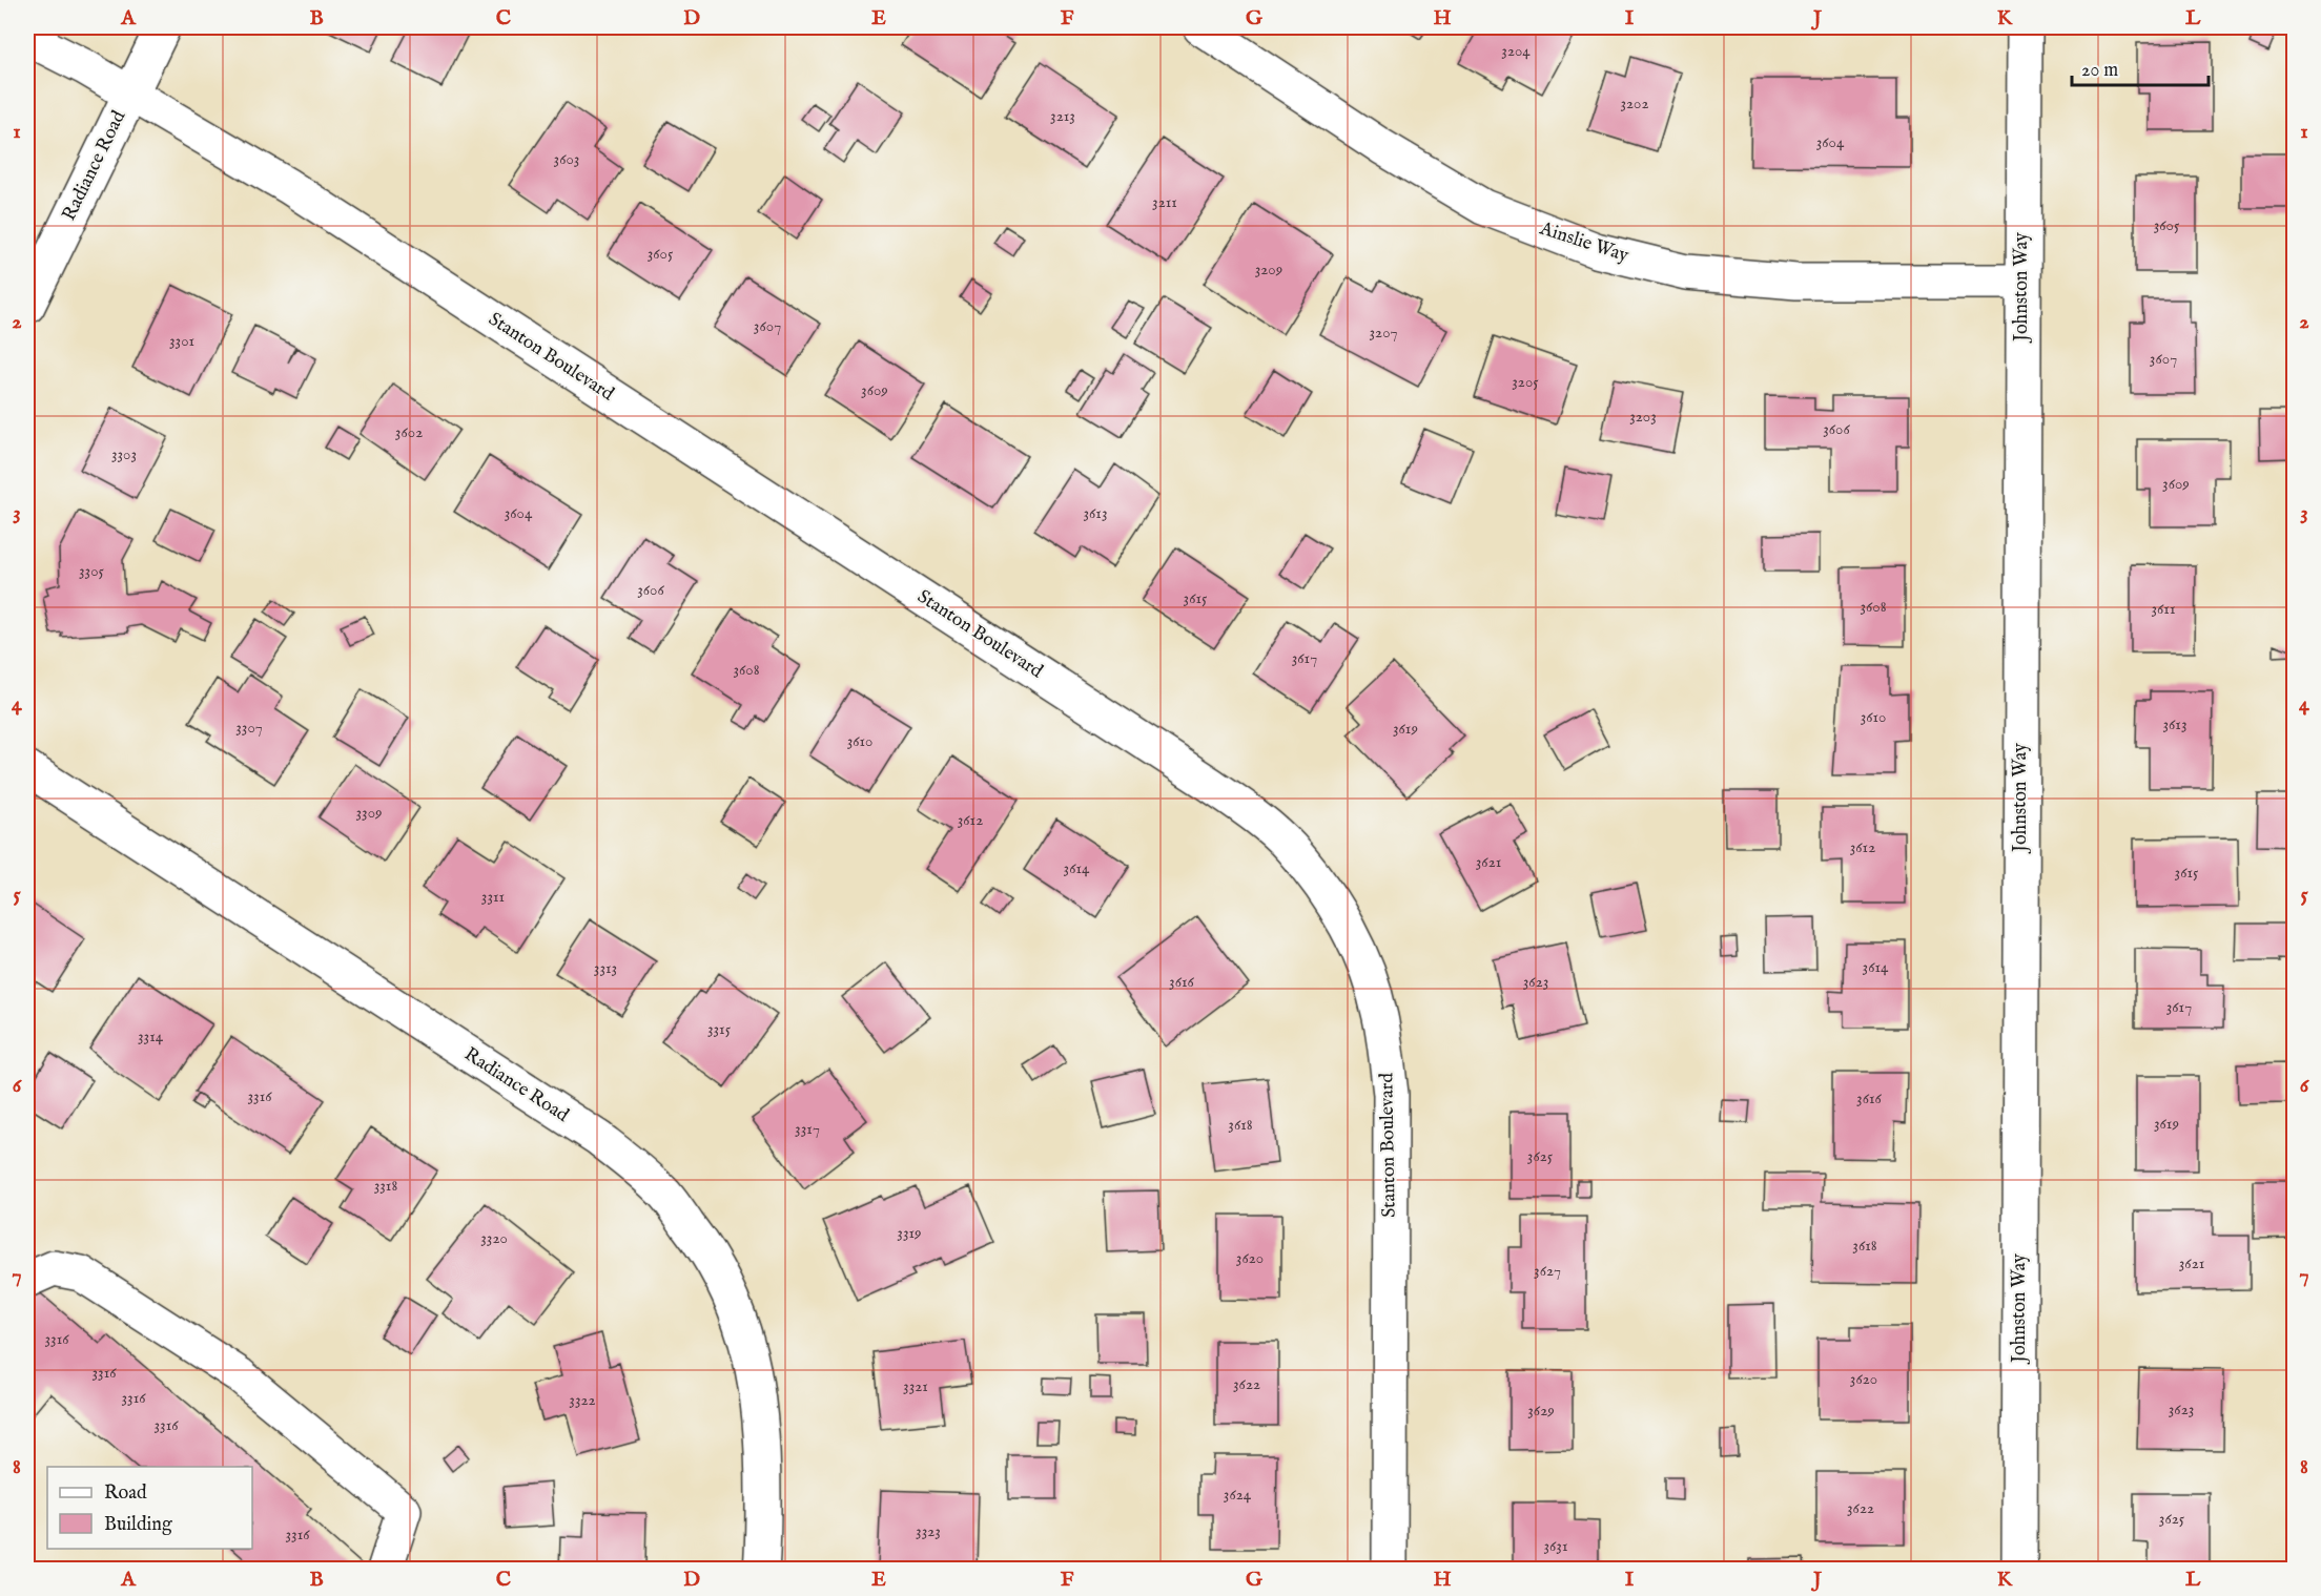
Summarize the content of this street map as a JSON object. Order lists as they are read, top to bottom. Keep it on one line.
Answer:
{"streets":{"street":["Radiance Road","Ainslie Way","Johnston Way","Stanton Boulevard"]},"crossings":[["Radiance Road","Stanton Boulevard"],["Ainslie Way","Johnston Way"]],"house_numbers":["3204","3202","3213","3604","3603","3211","3605","3605","3209","3607","3207","3301","3607","3205","3609","3203","3606","3602","3303","3609","3604","3613","3305","3606","3615","3608","3611","3617","3608","3610","3613","3307","3619","3610","3309","3612","3612","3621","3614","3615","3311","3614","3313","3616","3623","3617","3315","3314","3316","3616","3619","3618","3317","3625","3318","3319","3320","3618","3620","3621","3627","3316","3316","3620","3622","3321","3316","3322","3623","3629","3316","3624","3622","3625","3323","3316","3631"],"legend":["Road","Building"],"scale_bar":"20 m","grid":{"columns":["A","B","C","D","E","F","G","H","I","J","K","L"],"rows":["1","2","3","4","5","6","7","8"]}}
